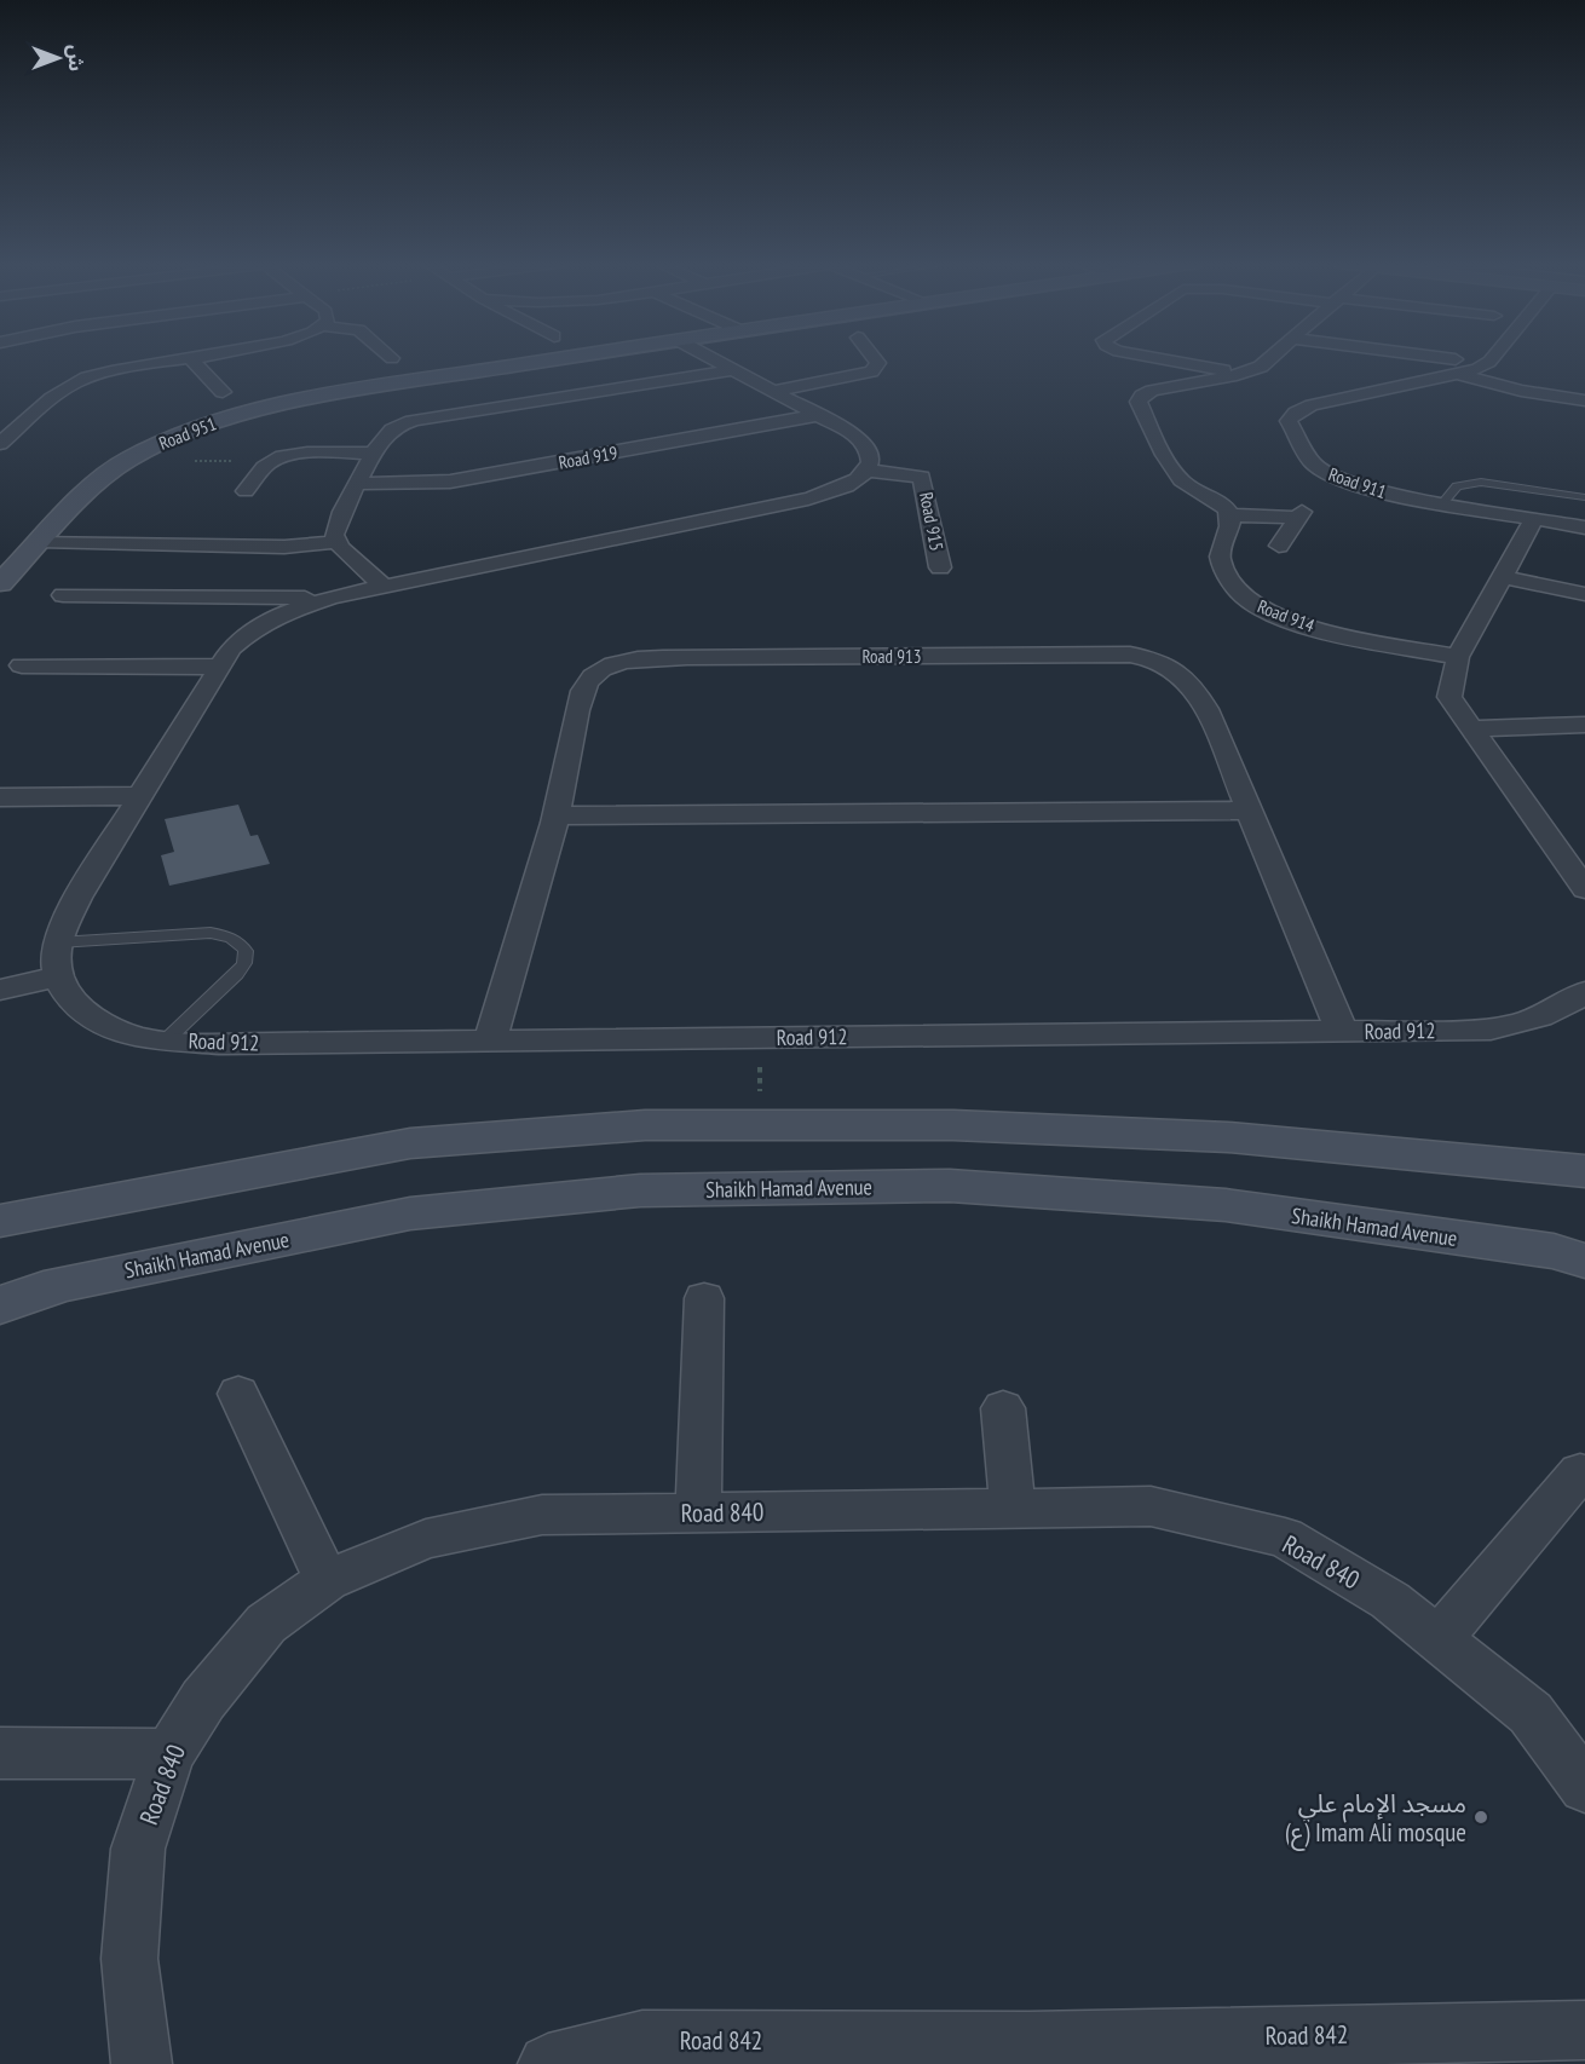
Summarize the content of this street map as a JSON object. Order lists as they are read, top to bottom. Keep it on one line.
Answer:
{"streets":{"street":["Road 951","Road 919","Road 911","Road 915","Road 914","Road 913","Road 912","Shaikh Hamad Avenue","Road 840","Road 842"]},"crossings":[["Road 913","Road 912"]],"places":["مسجد الإمام علي (ع) Imam Ali mosque"],"north":"right"}
